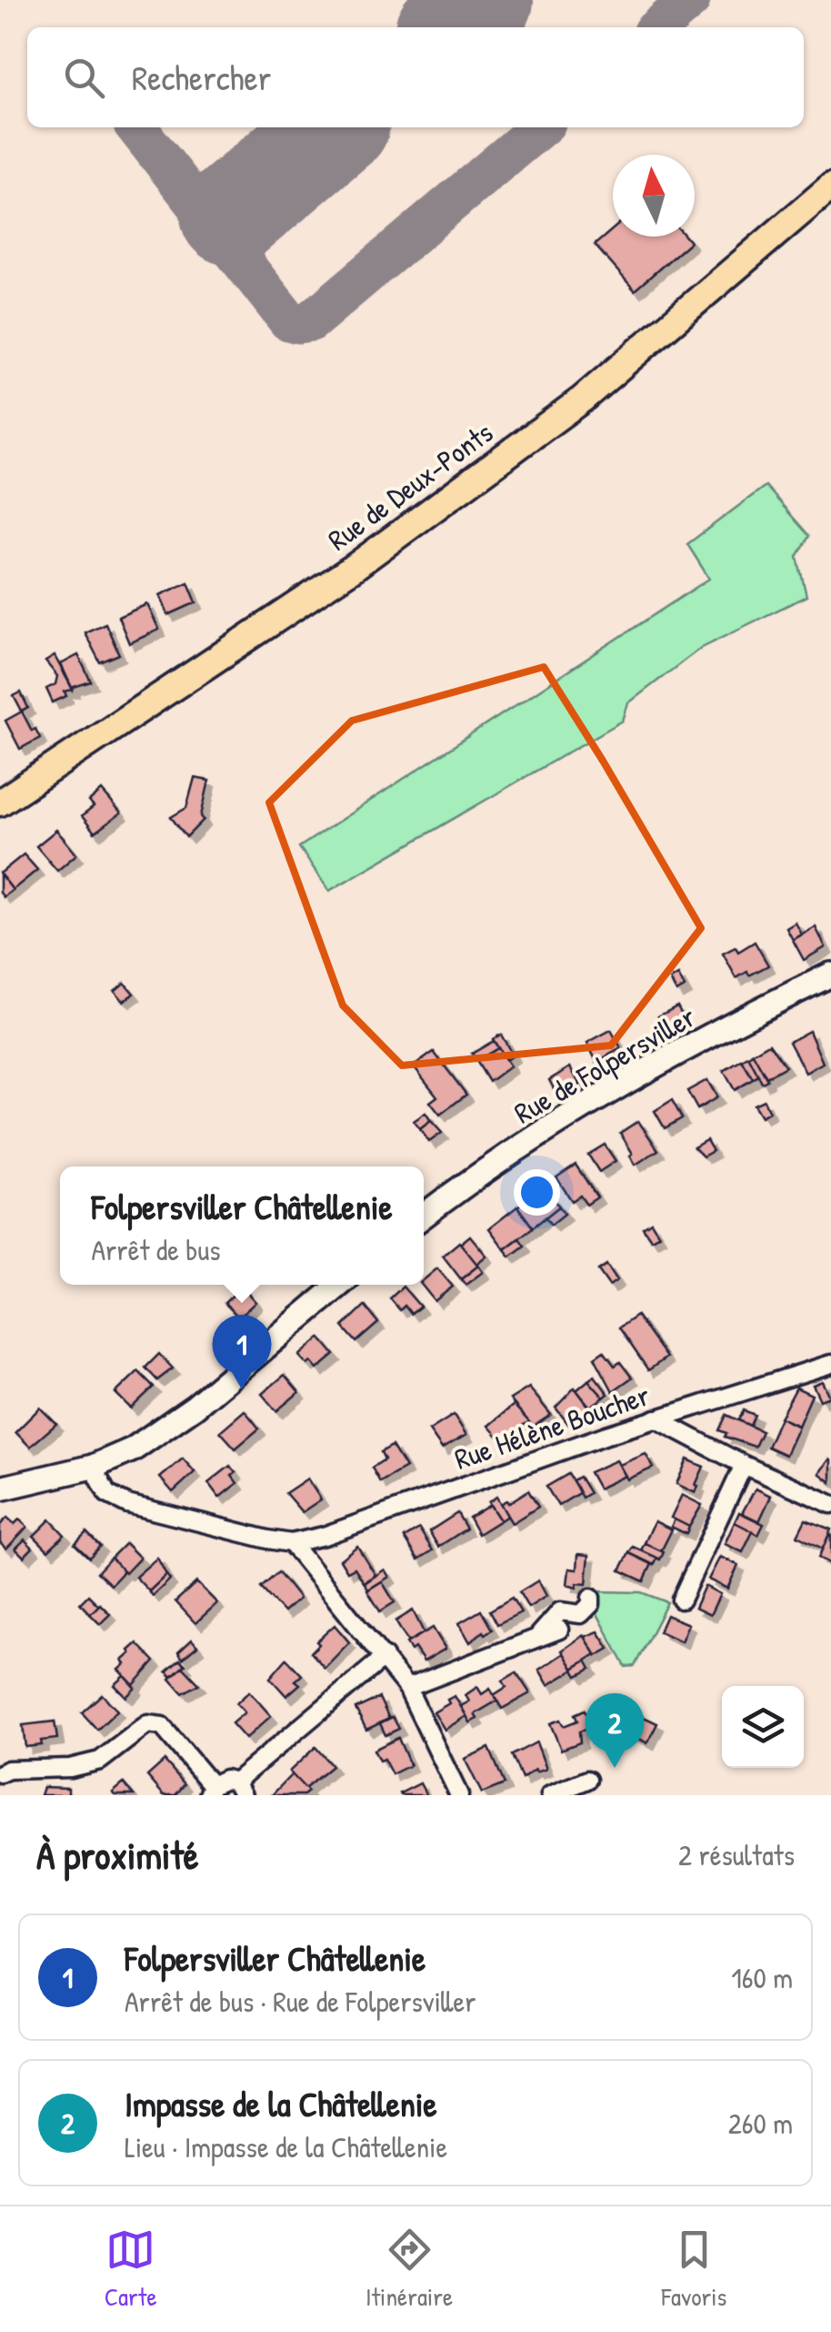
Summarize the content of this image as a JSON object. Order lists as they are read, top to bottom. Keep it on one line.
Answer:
{"streets":{"main road":["Rue de Deux-Ponts"],"street":["Rue de Folpersviller","Rue Hélène Boucher"]},"north":"top","page":{"search":"Rechercher","popup":["Folpersviller Châtellenie","Arrêt de bus"],"pins":["1","2"],"heading":["À proximité","2 résultats"],"list":[{"mark":"1","name":"Folpersviller Châtellenie","note":"Arrêt de bus · Rue de Folpersviller","value":"160 m"},{"mark":"2","name":"Impasse de la Châtellenie","note":"Lieu · Impasse de la Châtellenie","value":"260 m"}],"nav":["Carte","Itinéraire","Favoris"]}}
